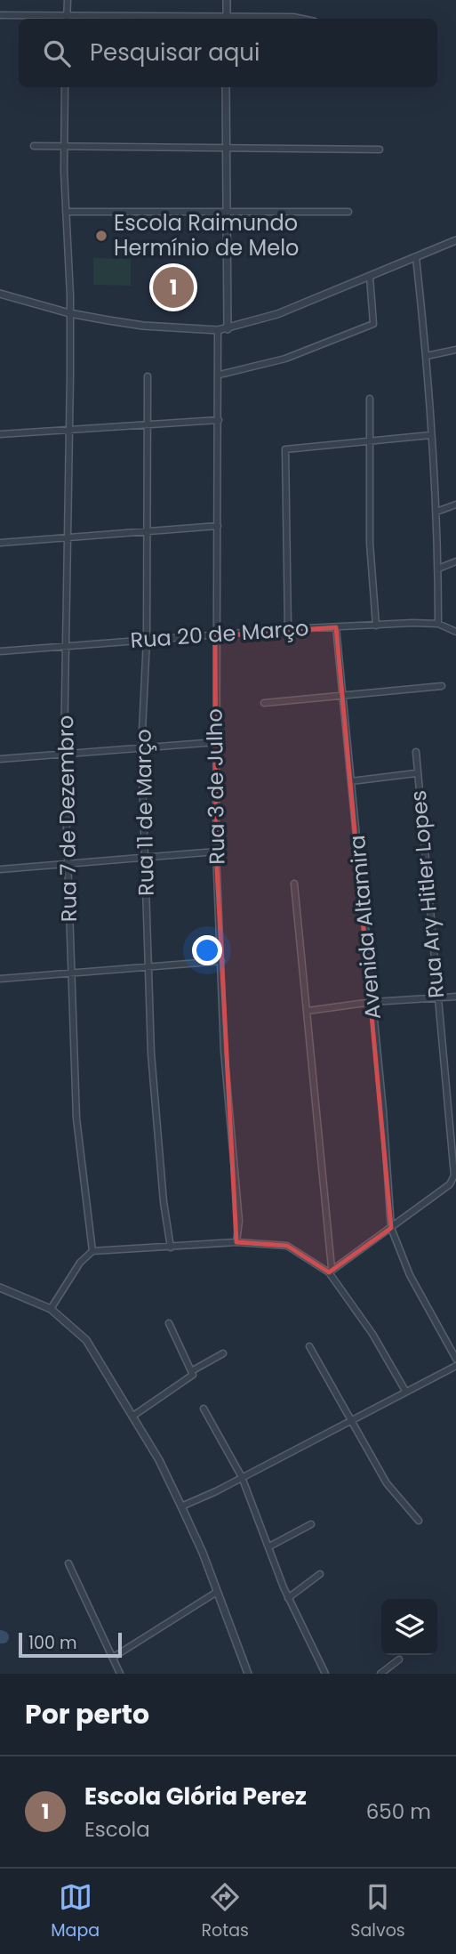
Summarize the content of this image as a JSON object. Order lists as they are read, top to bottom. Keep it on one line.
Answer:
{"streets":{"street":["Rua 20 de Março","Rua 3 de Julho","Rua 11 de Março","Rua 7 de Dezembro","Rua Ary Hitler Lopes","Avenida Altamira"]},"crossings":[["Rua 20 de Março","Rua 3 de Julho"],["Rua 20 de Março","Rua 11 de Março"],["Rua 20 de Março","Rua 7 de Dezembro"],["Rua 20 de Março","Avenida Altamira"],["Rua Ary Hitler Lopes","Avenida Altamira"]],"places":["Escola Raimundo Hermínio de Melo"],"scale_bar":"100 m","page":{"search":"Pesquisar aqui","pins":"1","scale":"100 m","heading":"Por perto","list":[{"mark":"1","name":"Escola Glória Perez","note":"Escola","value":"650 m"}],"nav":["Mapa","Rotas","Salvos"]}}
